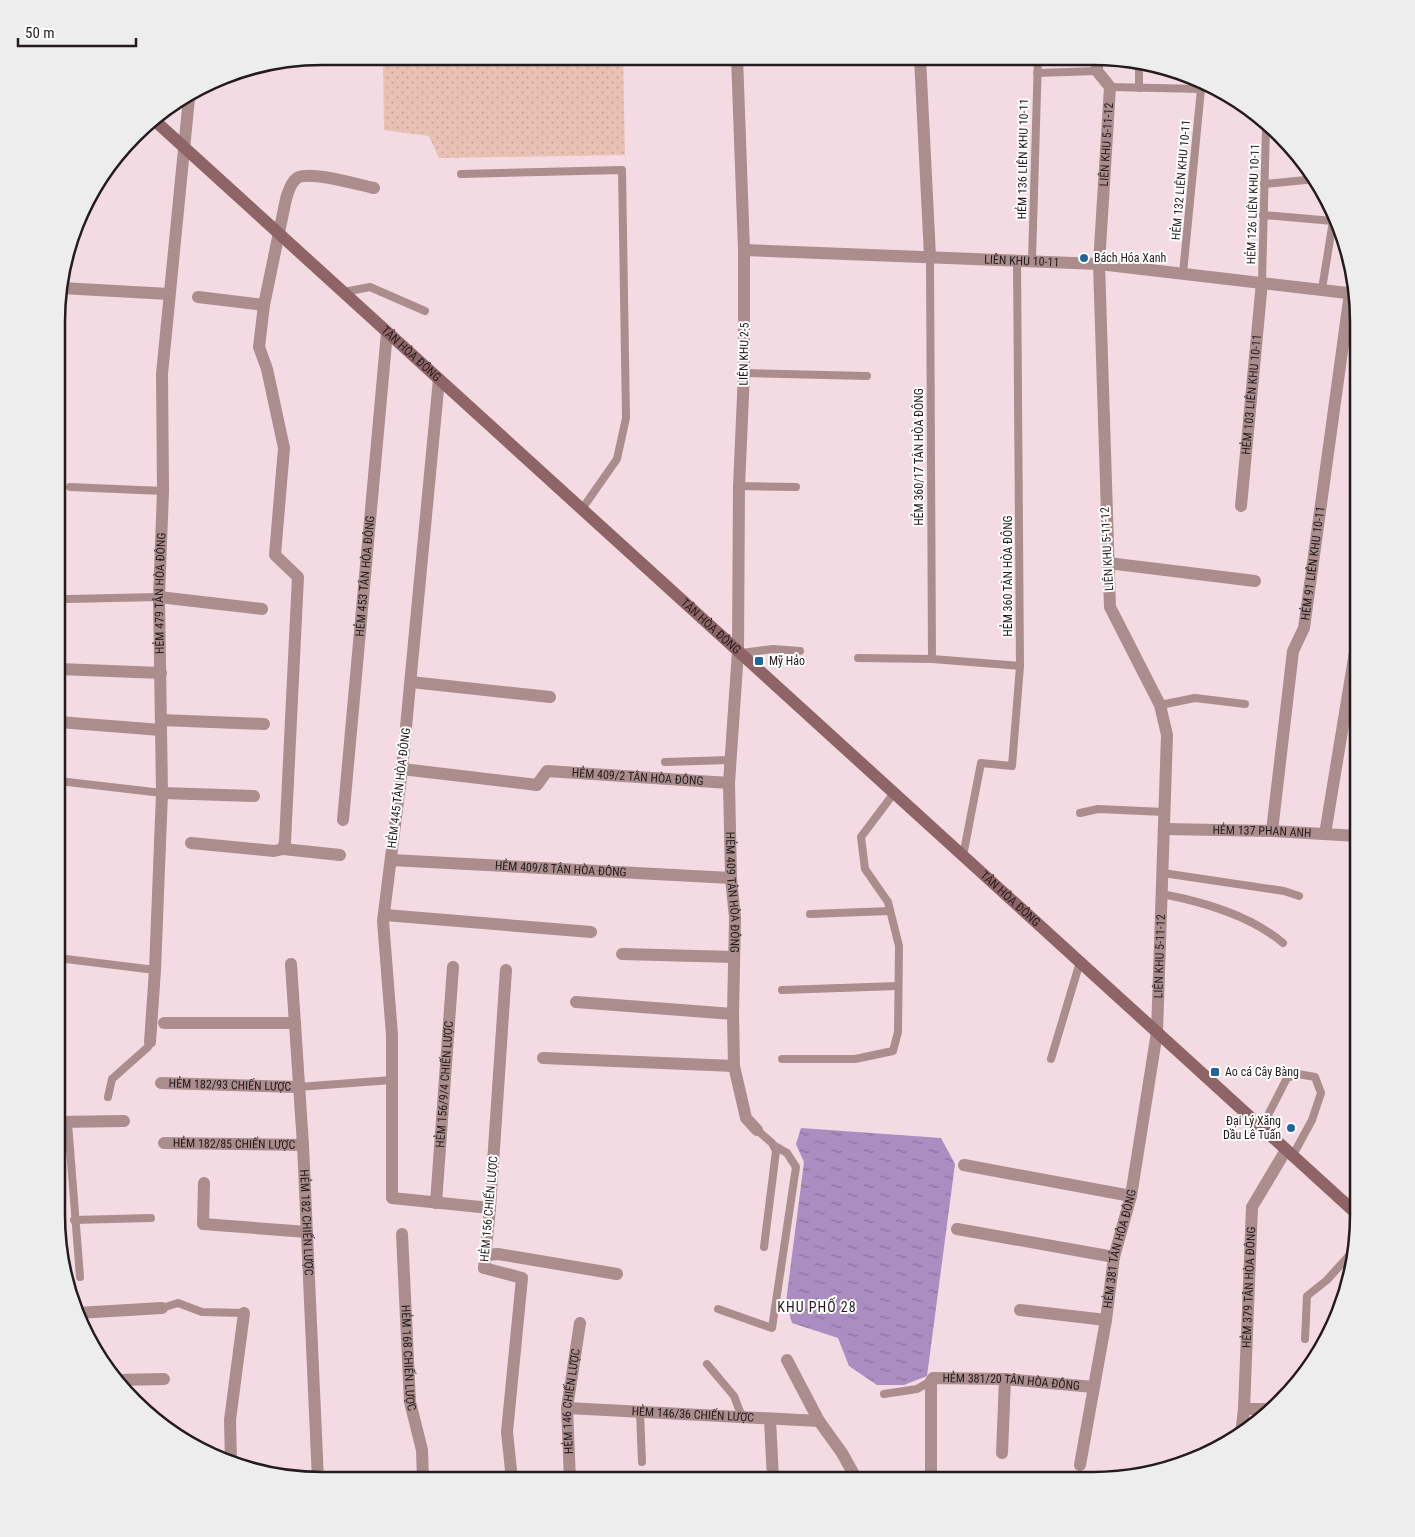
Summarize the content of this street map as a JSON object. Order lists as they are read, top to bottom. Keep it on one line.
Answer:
{"streets":{"street":["LIÊN KHU 5-11-12","LIÊN KHU 10-11","TÂN HÒA ĐÔNG","LIÊN KHU 2-5","HẺM 103 LIÊN KHU 10-11","HẺM 91 LIÊN KHU 10-11","HẺM 453 TÂN HÒA ĐÔNG","HẺM 479 TÂN HÒA ĐÔNG","HẺM 409/2 TÂN HÒA ĐÔNG","HẺM 445 TÂN HÒA ĐÔNG","HẺM 137 PHAN ANH","HẺM 409/8 TÂN HÒA ĐÔNG","HẺM 409 TÂN HÒA ĐÔNG","HẺM 182/93 CHIẾN LƯỢC","HẺM 156/9/4 CHIẾN LƯỢC","HẺM 182/85 CHIẾN LƯỢC","HẺM 156 CHIẾN LƯỢC","HẺM 182 CHIẾN LƯỢC","HẺM 381 TÂN HÒA ĐÔNG","HẺM 379 TÂN HÒA ĐÔNG","HẺM 168 CHIẾN LƯỢC","HẺM 381/20 TÂN HÒA ĐÔNG","HẺM 146 CHIẾN LƯỢC","HẺM 146/36 CHIẾN LƯỢC"],"lane":["HẺM 136 LIÊN KHU 10-11","HẺM 132 LIÊN KHU 10-11","HẺM 126 LIÊN KHU 10-11","HẺM 360/17 TÂN HÒA ĐÔNG","HẺM 360 TÂN HÒA ĐÔNG"]},"crossings":[["LIÊN KHU 5-11-12","LIÊN KHU 10-11"],["LIÊN KHU 5-11-12","TÂN HÒA ĐÔNG"],["LIÊN KHU 5-11-12","HẺM 137 PHAN ANH"],["LIÊN KHU 5-11-12","HẺM 381 TÂN HÒA ĐÔNG"],["HẺM 136 LIÊN KHU 10-11","LIÊN KHU 10-11"],["HẺM 132 LIÊN KHU 10-11","LIÊN KHU 10-11"],["HẺM 126 LIÊN KHU 10-11","LIÊN KHU 10-11"],["HẺM 126 LIÊN KHU 10-11","HẺM 103 LIÊN KHU 10-11"],["LIÊN KHU 10-11","LIÊN KHU 2-5"],["LIÊN KHU 10-11","HẺM 103 LIÊN KHU 10-11"],["LIÊN KHU 10-11","HẺM 360/17 TÂN HÒA ĐÔNG"],["LIÊN KHU 10-11","HẺM 360 TÂN HÒA ĐÔNG"],["TÂN HÒA ĐÔNG","LIÊN KHU 2-5"],["TÂN HÒA ĐÔNG","HẺM 453 TÂN HÒA ĐÔNG"],["TÂN HÒA ĐÔNG","HẺM 360 TÂN HÒA ĐÔNG"],["TÂN HÒA ĐÔNG","HẺM 479 TÂN HÒA ĐÔNG"],["TÂN HÒA ĐÔNG","HẺM 445 TÂN HÒA ĐÔNG"],["TÂN HÒA ĐÔNG","HẺM 409 TÂN HÒA ĐÔNG"],["TÂN HÒA ĐÔNG","HẺM 381 TÂN HÒA ĐÔNG"],["TÂN HÒA ĐÔNG","HẺM 379 TÂN HÒA ĐÔNG"],["LIÊN KHU 2-5","HẺM 409 TÂN HÒA ĐÔNG"],["HẺM 91 LIÊN KHU 10-11","HẺM 137 PHAN ANH"],["HẺM 409/2 TÂN HÒA ĐÔNG","HẺM 445 TÂN HÒA ĐÔNG"],["HẺM 409/2 TÂN HÒA ĐÔNG","HẺM 409 TÂN HÒA ĐÔNG"],["HẺM 445 TÂN HÒA ĐÔNG","HẺM 409/8 TÂN HÒA ĐÔNG"],["HẺM 445 TÂN HÒA ĐÔNG","HẺM 156/9/4 CHIẾN LƯỢC"],["HẺM 409/8 TÂN HÒA ĐÔNG","HẺM 409 TÂN HÒA ĐÔNG"],["HẺM 182/93 CHIẾN LƯỢC","HẺM 182 CHIẾN LƯỢC"],["HẺM 182/85 CHIẾN LƯỢC","HẺM 182 CHIẾN LƯỢC"],["HẺM 381 TÂN HÒA ĐÔNG","HẺM 381/20 TÂN HÒA ĐÔNG"],["HẺM 146 CHIẾN LƯỢC","HẺM 146/36 CHIẾN LƯỢC"]],"districts":["KHU PHỐ 28"],"places":{"other":["Bách Hóa Xanh","Đại Lý Xăng Dầu Lê Tuấn"],"transit":["Mỹ Hảo","Ao cá Cây Bàng"]},"scale_bar":"50 m"}
